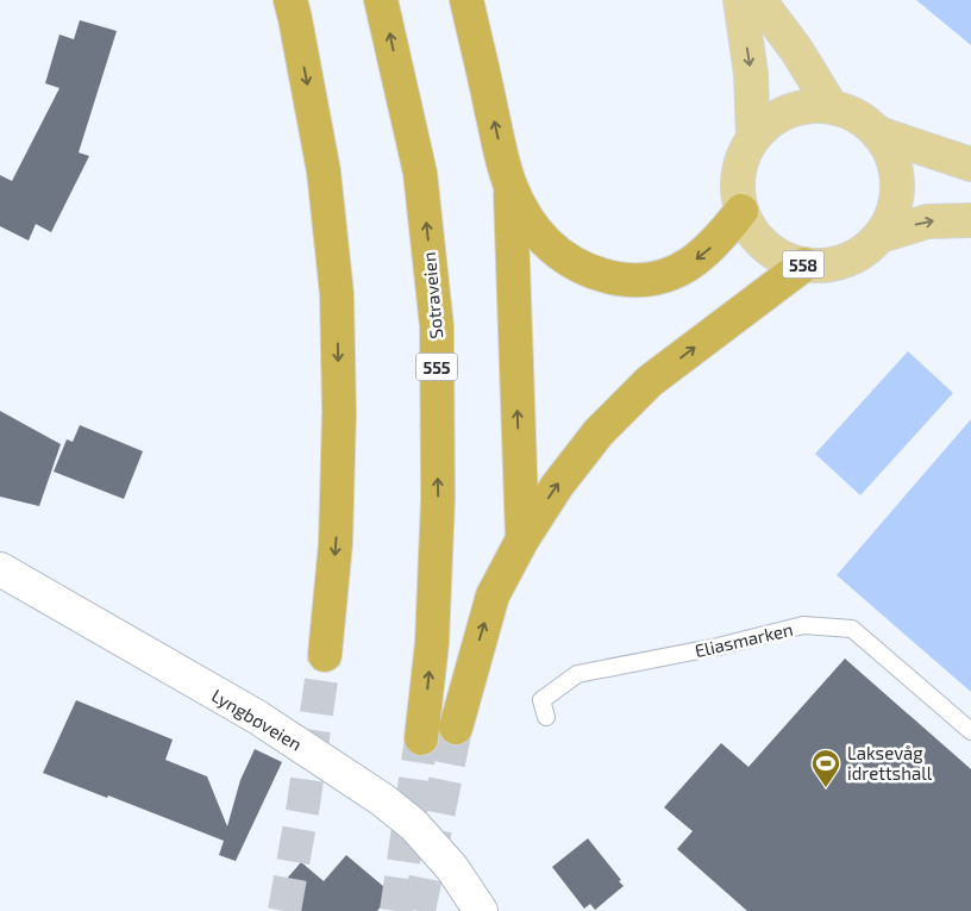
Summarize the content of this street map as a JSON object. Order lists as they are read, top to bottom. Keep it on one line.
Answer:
{"streets":{"highway":["Sotraveien","555"],"main road":["558"],"street":["Lyngbøveien"],"lane":["Eliasmarken"]},"places":{"sports":["Laksevåg idrettshall"]}}
